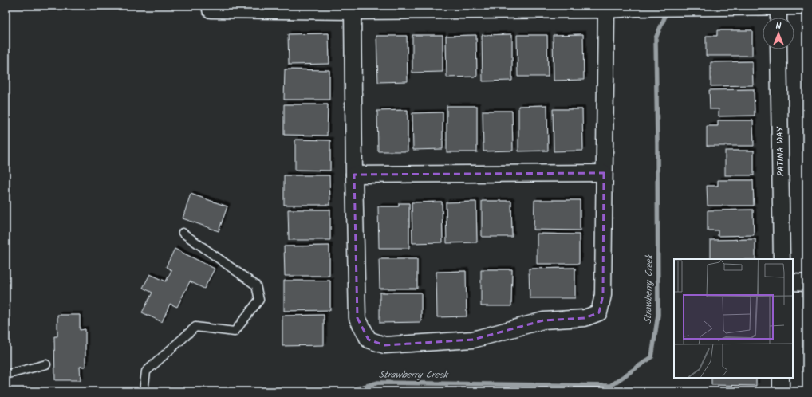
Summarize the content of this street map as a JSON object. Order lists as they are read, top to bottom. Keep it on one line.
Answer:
{"streets":{"street":["PATINA WAY"]},"water":["Strawberry Creek"],"north":"top"}
